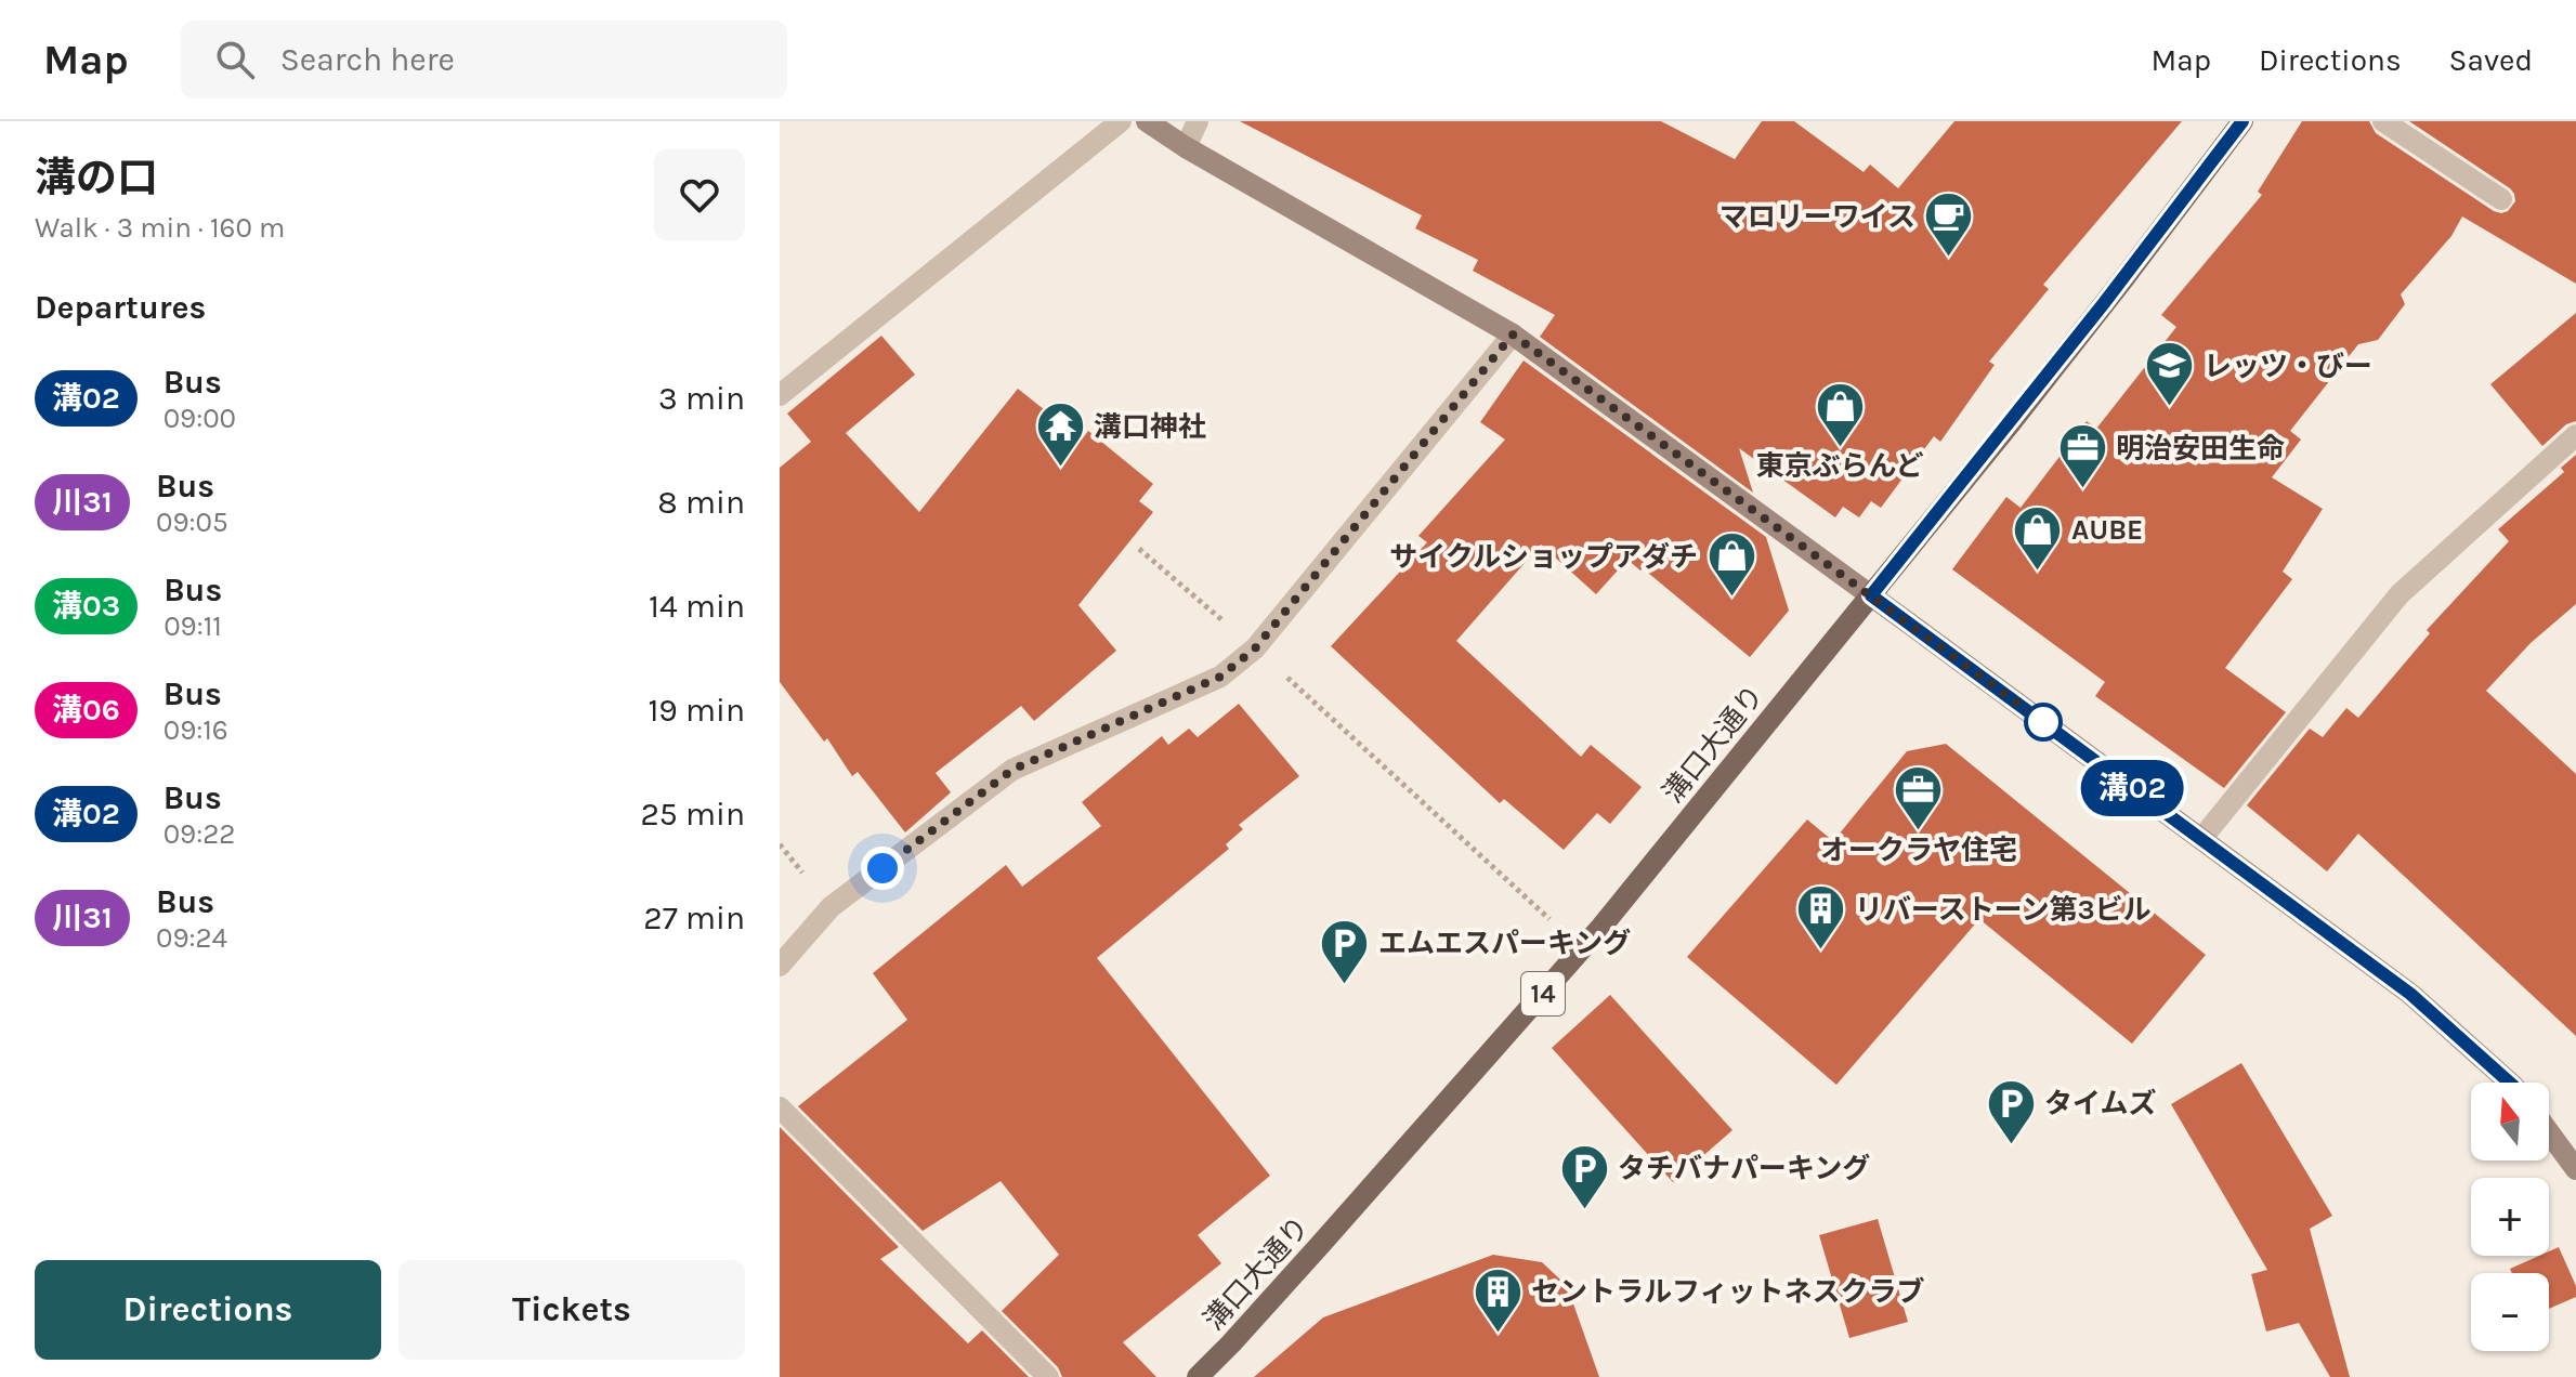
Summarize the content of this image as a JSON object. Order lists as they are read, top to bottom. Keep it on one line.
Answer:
{"streets":{"main road":["溝口大通り","14"]},"places":{"cafe":["マロリーワイス"],"school or university":["レッツ・びー"],"shop":["東京ぶらんど","AUBE","サイクルショップアダチ"],"temple":["溝口神社"],"office":["明治安田生命","オークラヤ住宅"],"building":["リバーストーン第3ビル","セントラルフィットネスクラブ"],"parking":["エムエスパーキング","タイムズ","タチバナパーキング"]},"lines":["bus line 溝02"],"north":"top","page":{"header":"Map","search":"Search here","nav":["Map","Directions","Saved"],"heading":[["溝の口","Walk · 3 min · 160 m"],"Departures"],"on_map":"溝02","list":[{"mark":"溝02","name":"Bus","note":"09:00","value":"3 min"},{"mark":"川31","name":"Bus","note":"09:05","value":"8 min"},{"mark":"溝03","name":"Bus","note":"09:11","value":"14 min"},{"mark":"溝06","name":"Bus","note":"09:16","value":"19 min"},{"mark":"溝02","name":"Bus","note":"09:22","value":"25 min"},{"mark":"川31","name":"Bus","note":"09:24","value":"27 min"}],"map_buttons":["+","−"],"buttons":["Directions","Tickets"]}}
